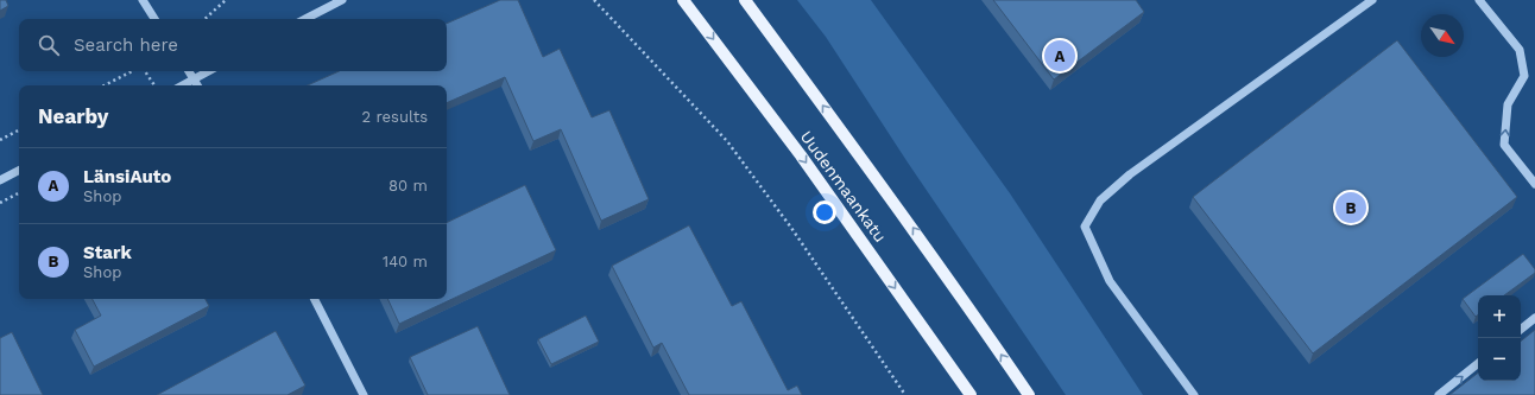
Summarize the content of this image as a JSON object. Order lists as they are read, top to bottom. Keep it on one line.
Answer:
{"streets":{"main road":["Uudenmaankatu"]},"north":"bottom right","page":{"search":"Search here","pins":["A","B"],"heading":["Nearby","2 results"],"list":[{"mark":"A","name":"LänsiAuto","note":"Shop","value":"80 m"},{"mark":"B","name":"Stark","note":"Shop","value":"140 m"}],"map_buttons":["+","−"]}}
